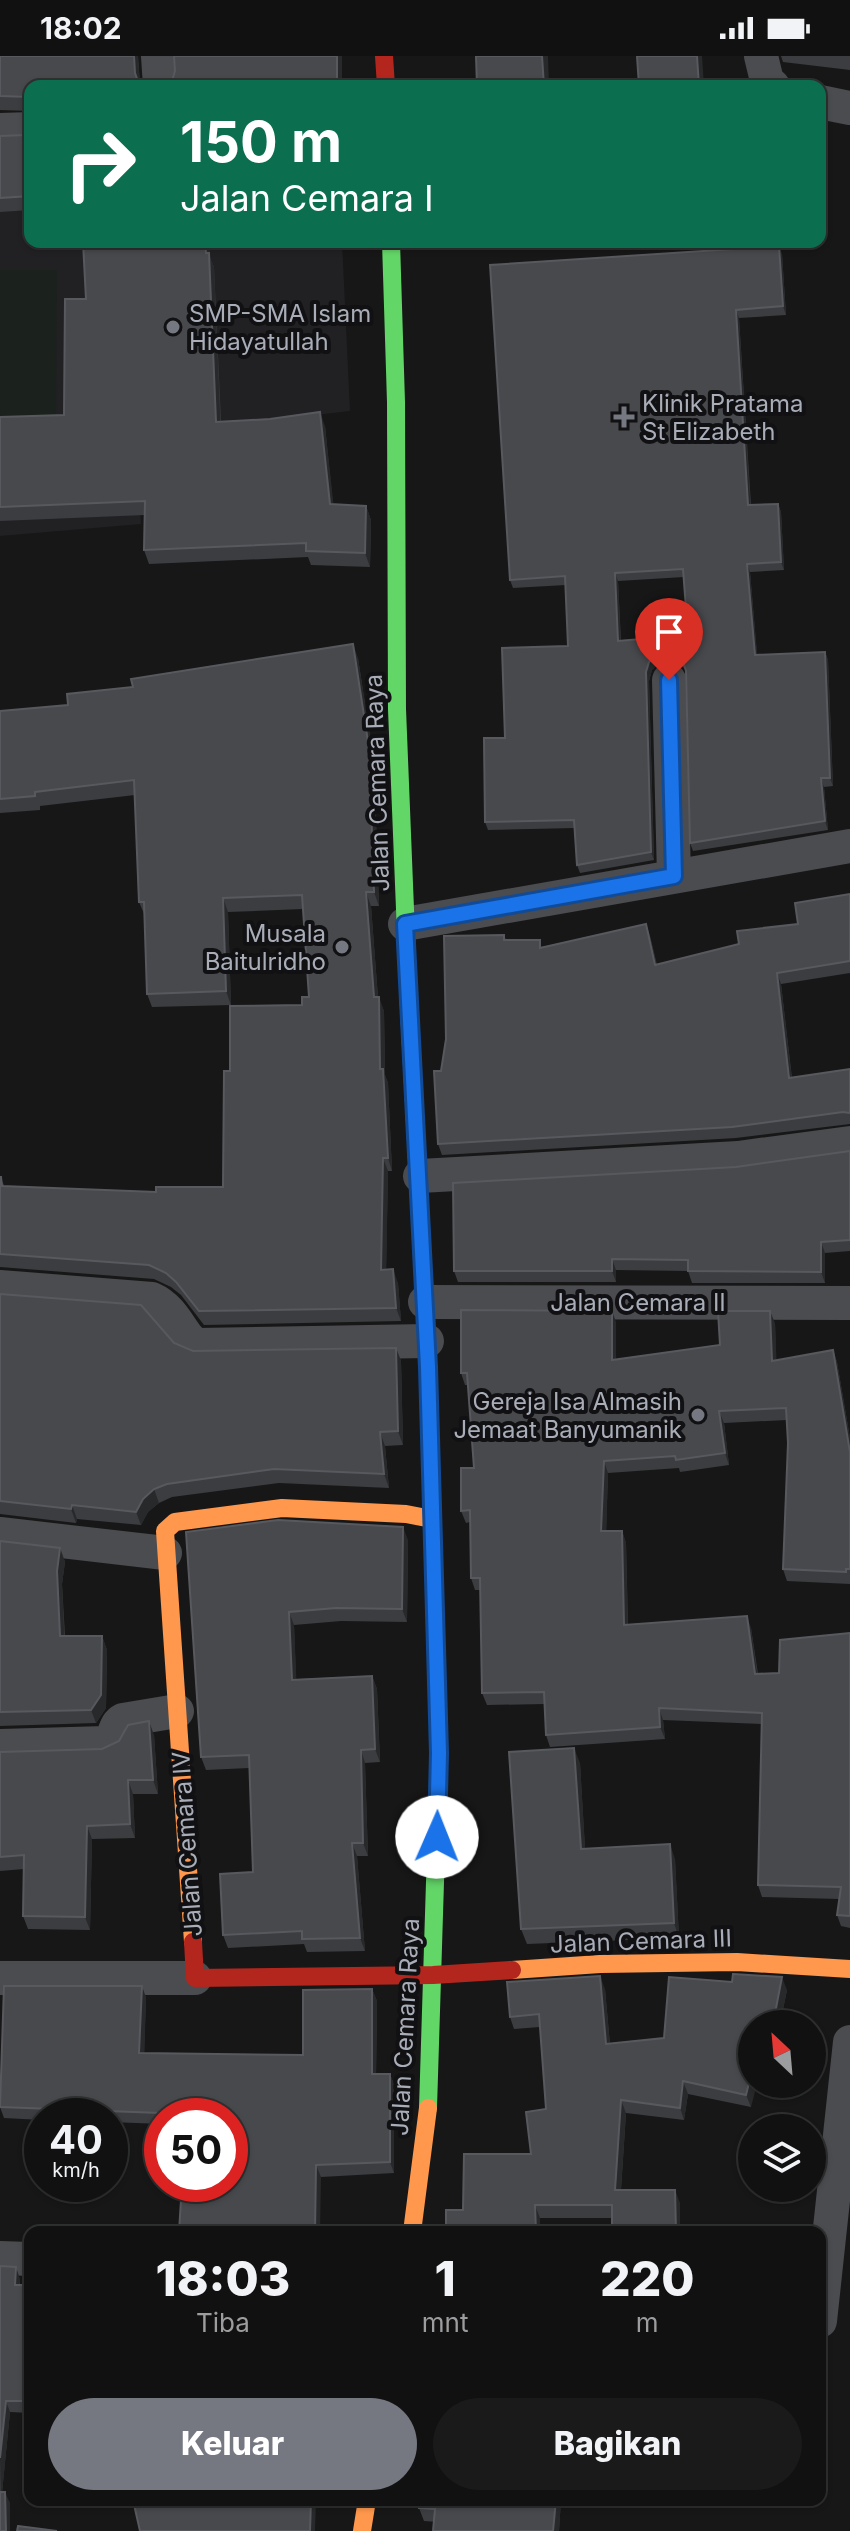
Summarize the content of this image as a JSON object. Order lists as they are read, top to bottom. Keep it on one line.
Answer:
{"streets":{"main road":["Jalan Cemara Raya","Jalan Cemara IV","Jalan Cemara III"],"street":["Jalan Cemara II"]},"crossings":[["Jalan Cemara Raya","Jalan Cemara II"],["Jalan Cemara Raya","Jalan Cemara IV"],["Jalan Cemara Raya","Jalan Cemara III"]],"places":{"other":["SMP-SMA Islam Hidayatullah","Musala Baitulridho","Gereja Isa Almasih Jemaat Banyumanik"],"health":["Klinik Pratama St Elizabeth"]},"north":"top left","page":{"status":"18:02","turn":["150 m","Jalan Cemara I"],"speed":"40 km/h","limit":"50","eta":["18:03","Tiba","1","mnt","220","m"],"buttons":["Keluar","Bagikan"]}}
